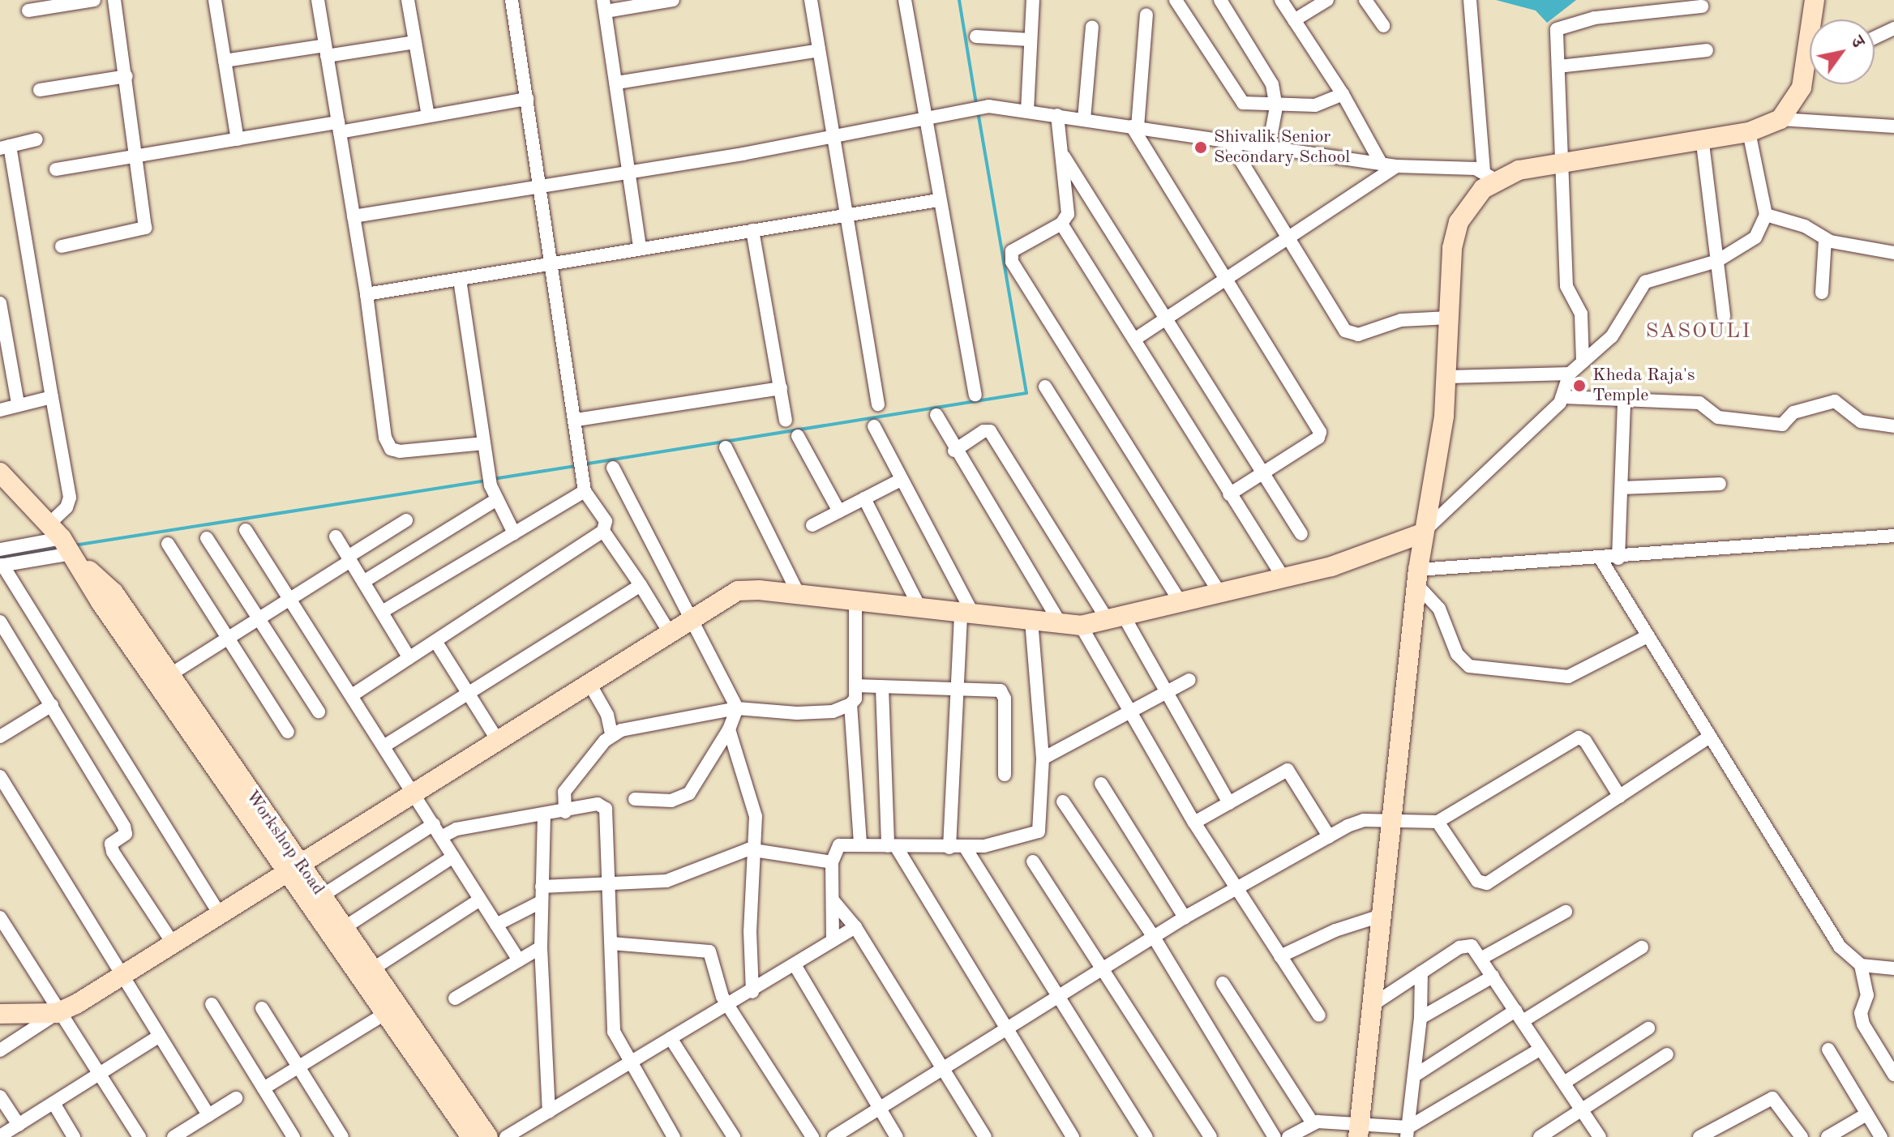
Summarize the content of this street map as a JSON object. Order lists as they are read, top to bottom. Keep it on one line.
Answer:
{"streets":{"main road":["Workshop Road"]},"districts":["SASOULI"],"places":["Shivalik Senior Secondary School","Kheda Raja's Temple"],"north":"top right"}
